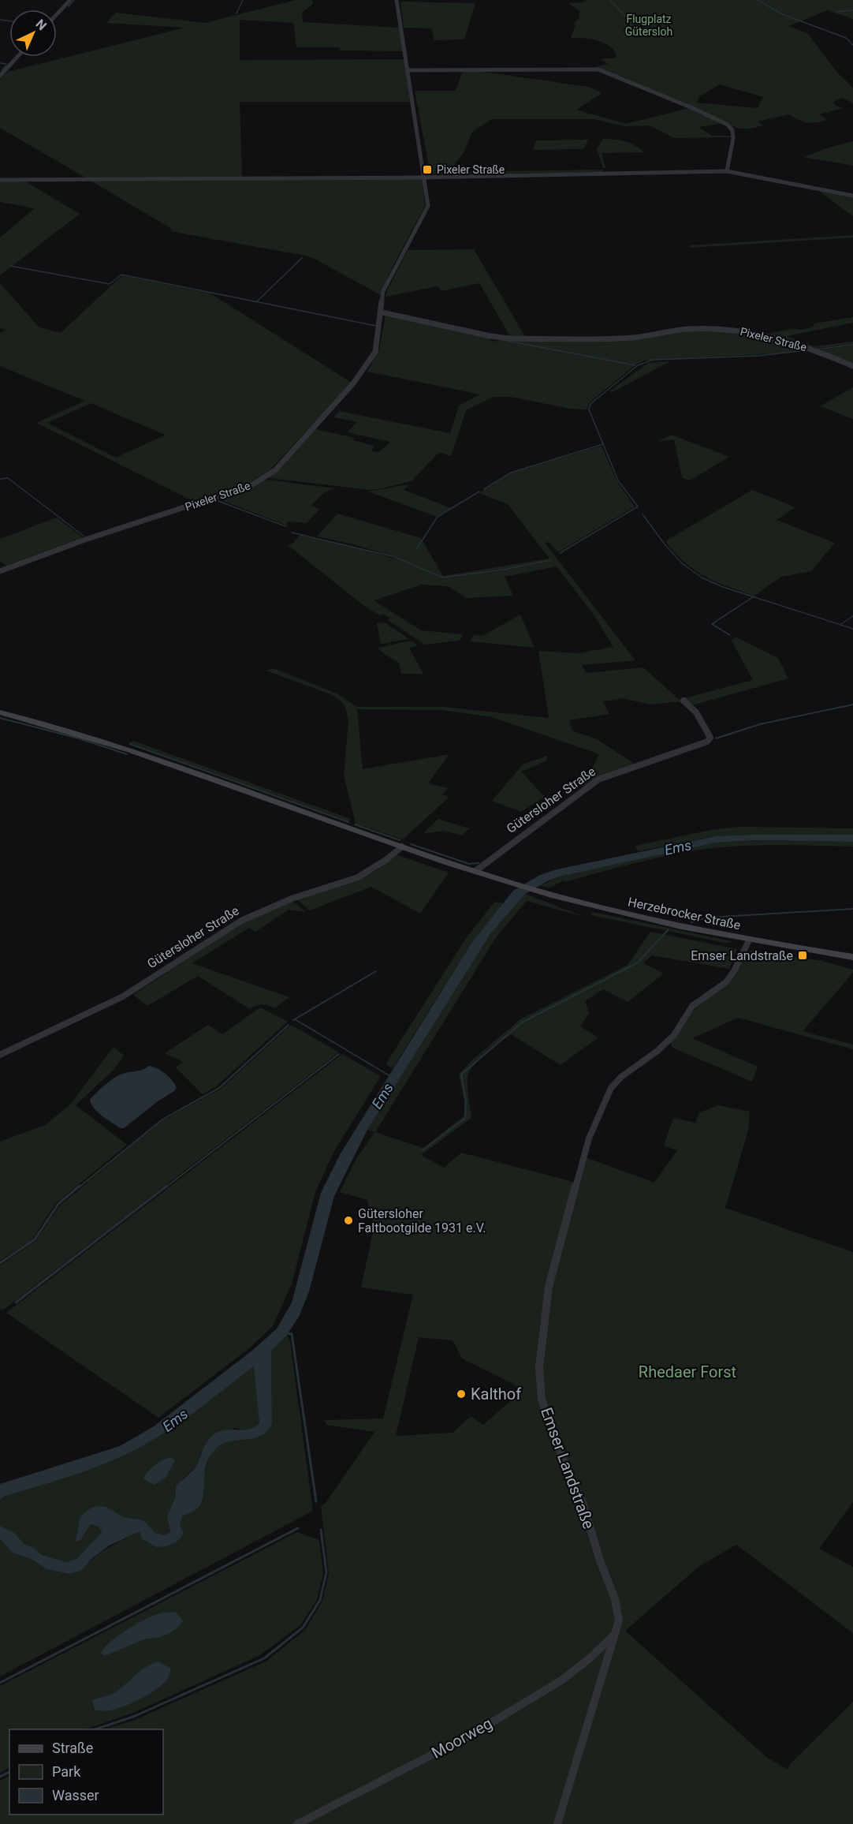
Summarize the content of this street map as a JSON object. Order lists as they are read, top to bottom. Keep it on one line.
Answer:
{"streets":{"main road":["Herzebrocker Straße"],"street":["Pixeler Straße","Gütersloher Straße","Emser Landstraße","Moorweg"]},"crossings":[["Gütersloher Straße","Herzebrocker Straße"],["Herzebrocker Straße","Emser Landstraße"],["Emser Landstraße","Moorweg"]],"water":["Ems"],"parks":["Flugplatz Gütersloh","Rhedaer Forst"],"places":{"transit":["Pixeler Straße","Emser Landstraße"],"other":["Gütersloher Faltbootgilde 1931 e.V.","Kalthof"]},"legend":["Straße","Park","Wasser"],"north":"top right"}
